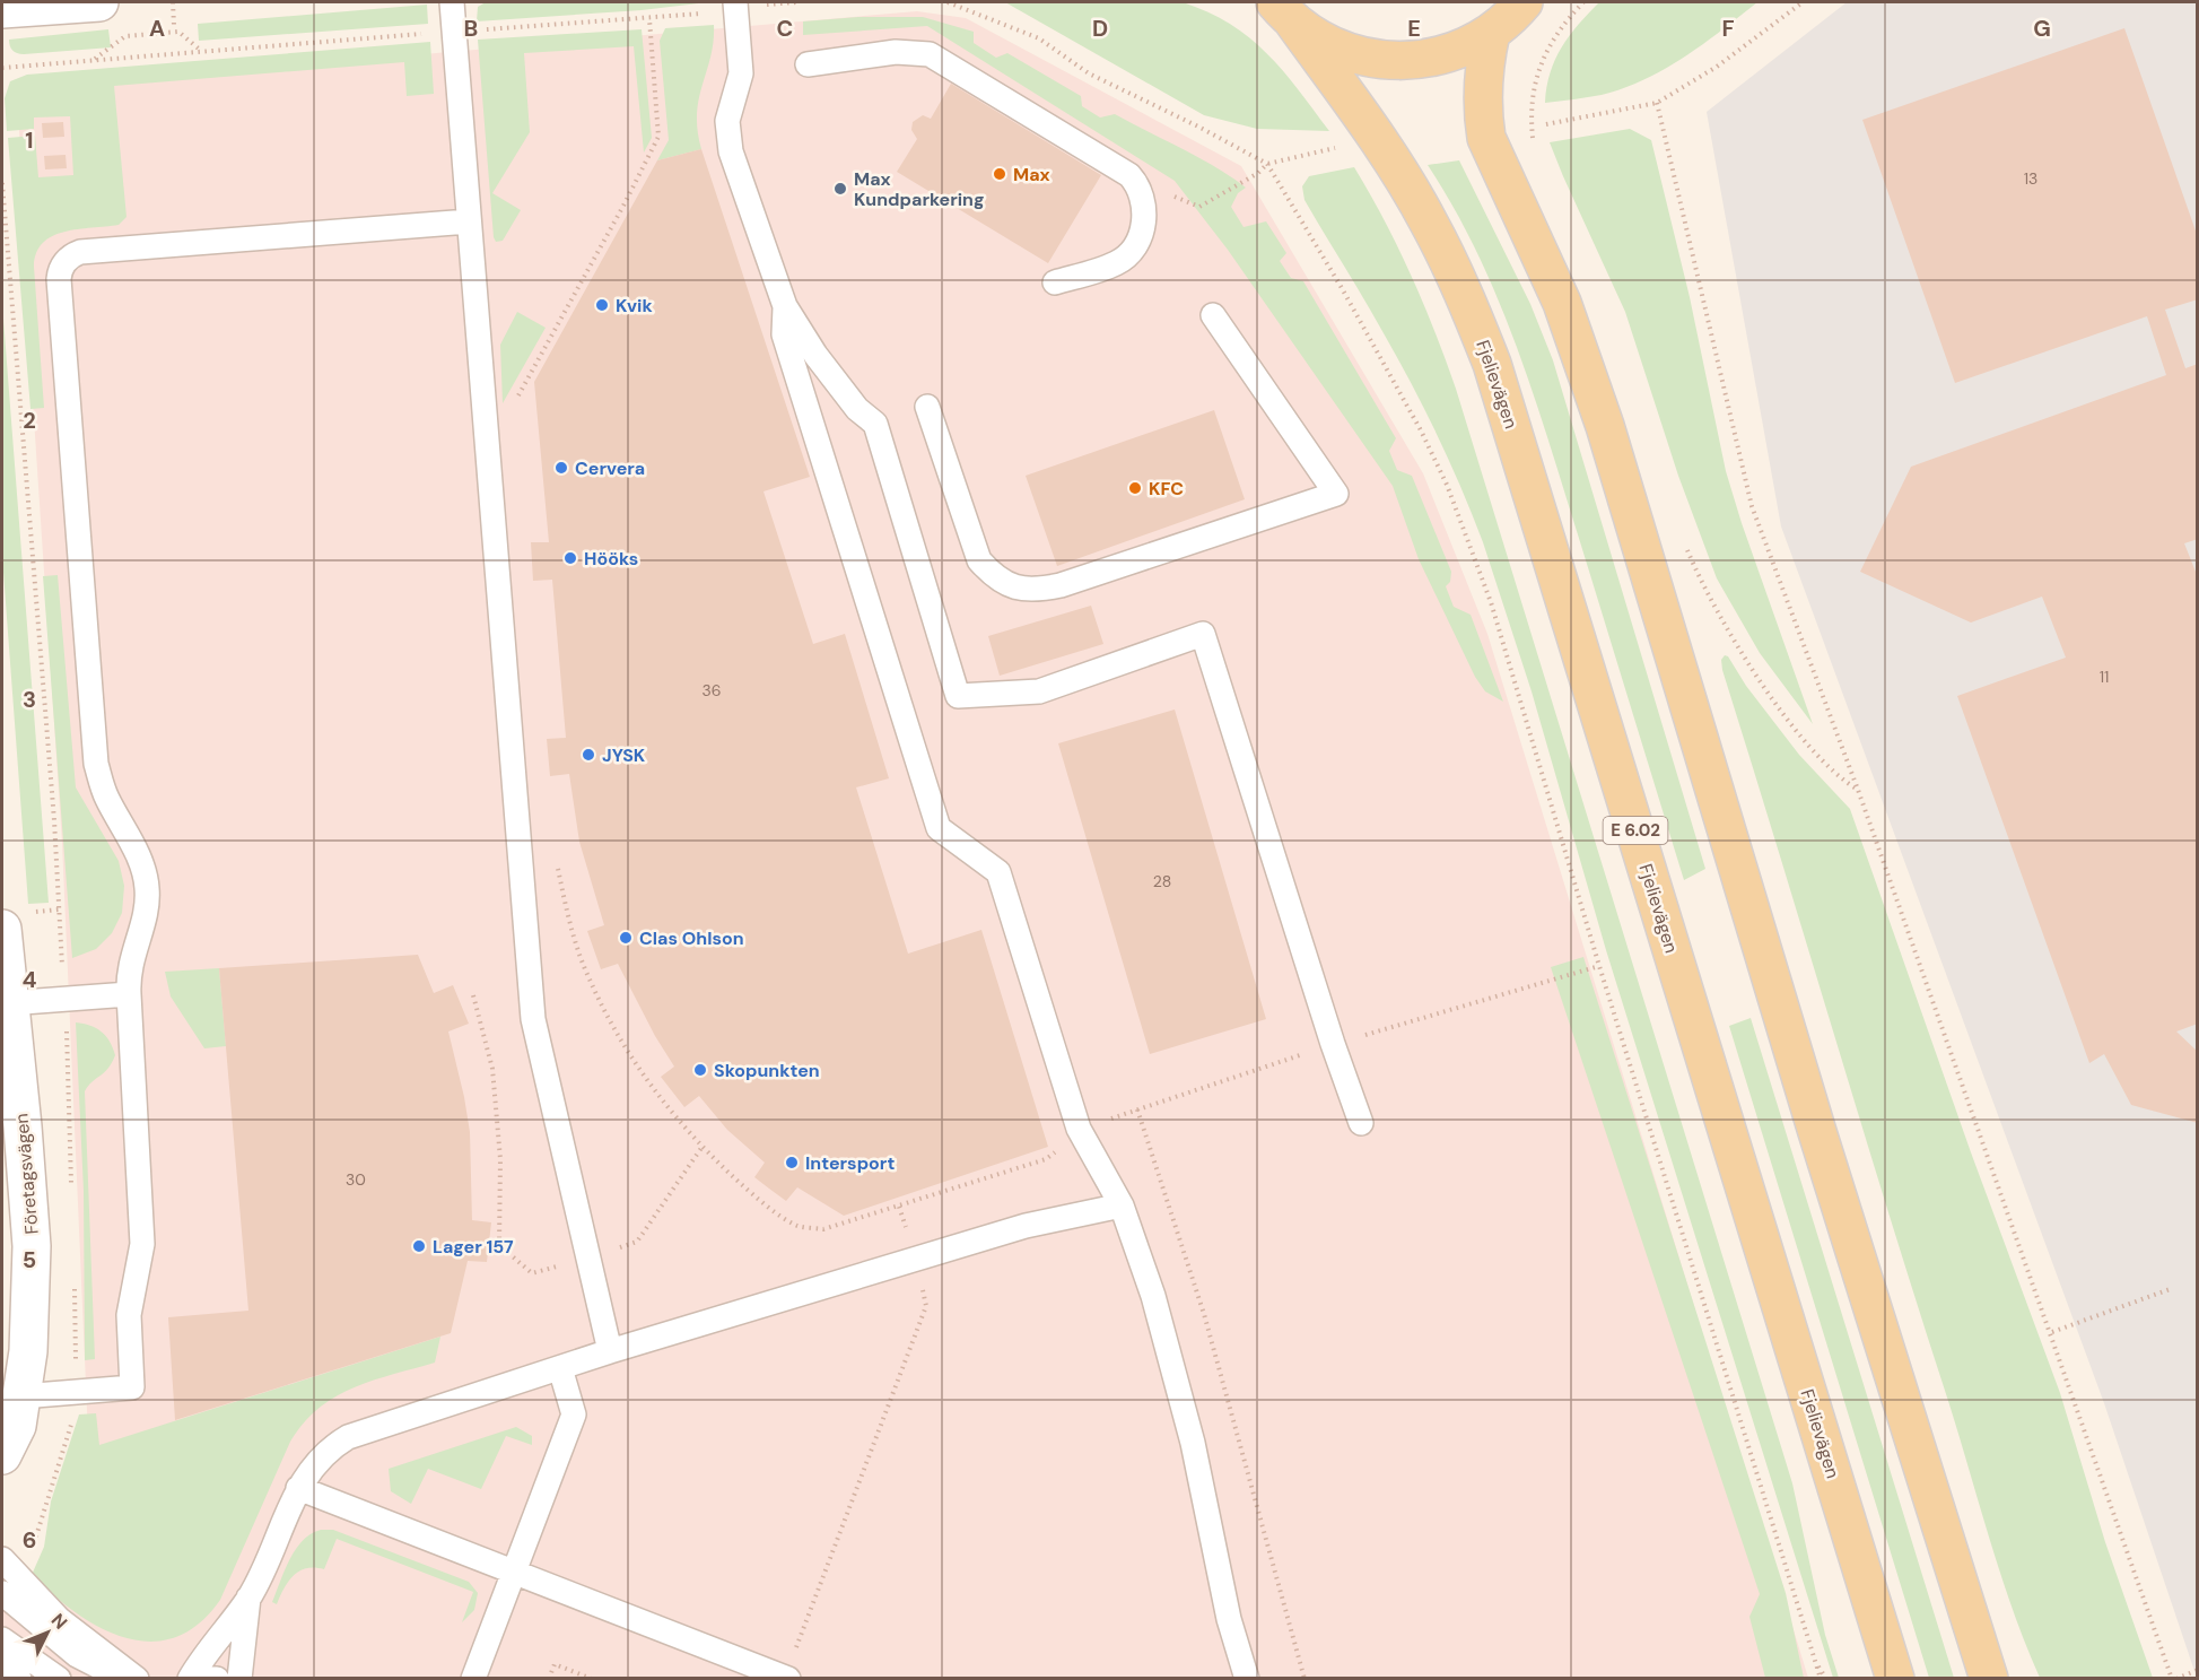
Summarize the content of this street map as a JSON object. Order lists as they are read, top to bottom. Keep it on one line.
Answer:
{"streets":{"main road":["Fjelievägen","E 6.02"],"street":["Företagsvägen"]},"places":["Max","Max Kundparkering","Kvik","Cervera","KFC","Hööks","JYSK","Clas Ohlson","Skopunkten","Intersport","Lager 157"],"house_numbers":["13","11","36","28","30"],"north":"top right","grid":{"columns":["A","B","C","D","E","F","G"],"rows":["1","2","3","4","5","6"]}}
